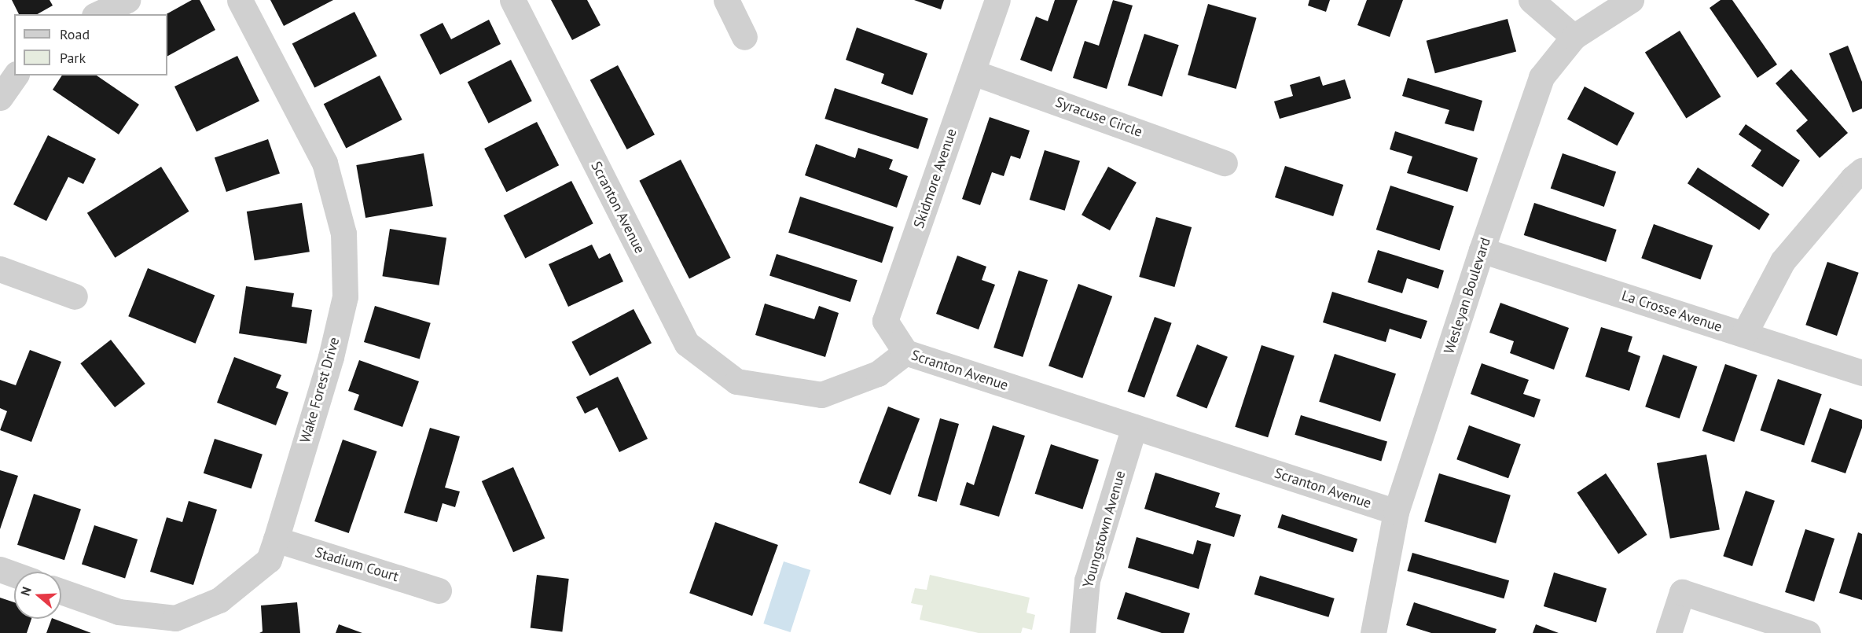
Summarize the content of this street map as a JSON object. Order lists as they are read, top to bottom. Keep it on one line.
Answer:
{"streets":{"street":["Syracuse Circle","Skidmore Avenue","Scranton Avenue","Wesleyan Boulevard","La Crosse Avenue","Wake Forest Drive","Youngstown Avenue","Stadium Court"]},"crossings":[["Syracuse Circle","Skidmore Avenue"],["Skidmore Avenue","Scranton Avenue"],["Scranton Avenue","Wesleyan Boulevard"],["Scranton Avenue","Youngstown Avenue"],["Wesleyan Boulevard","La Crosse Avenue"],["Wake Forest Drive","Stadium Court"]],"legend":["Road","Park"],"north":"left"}
